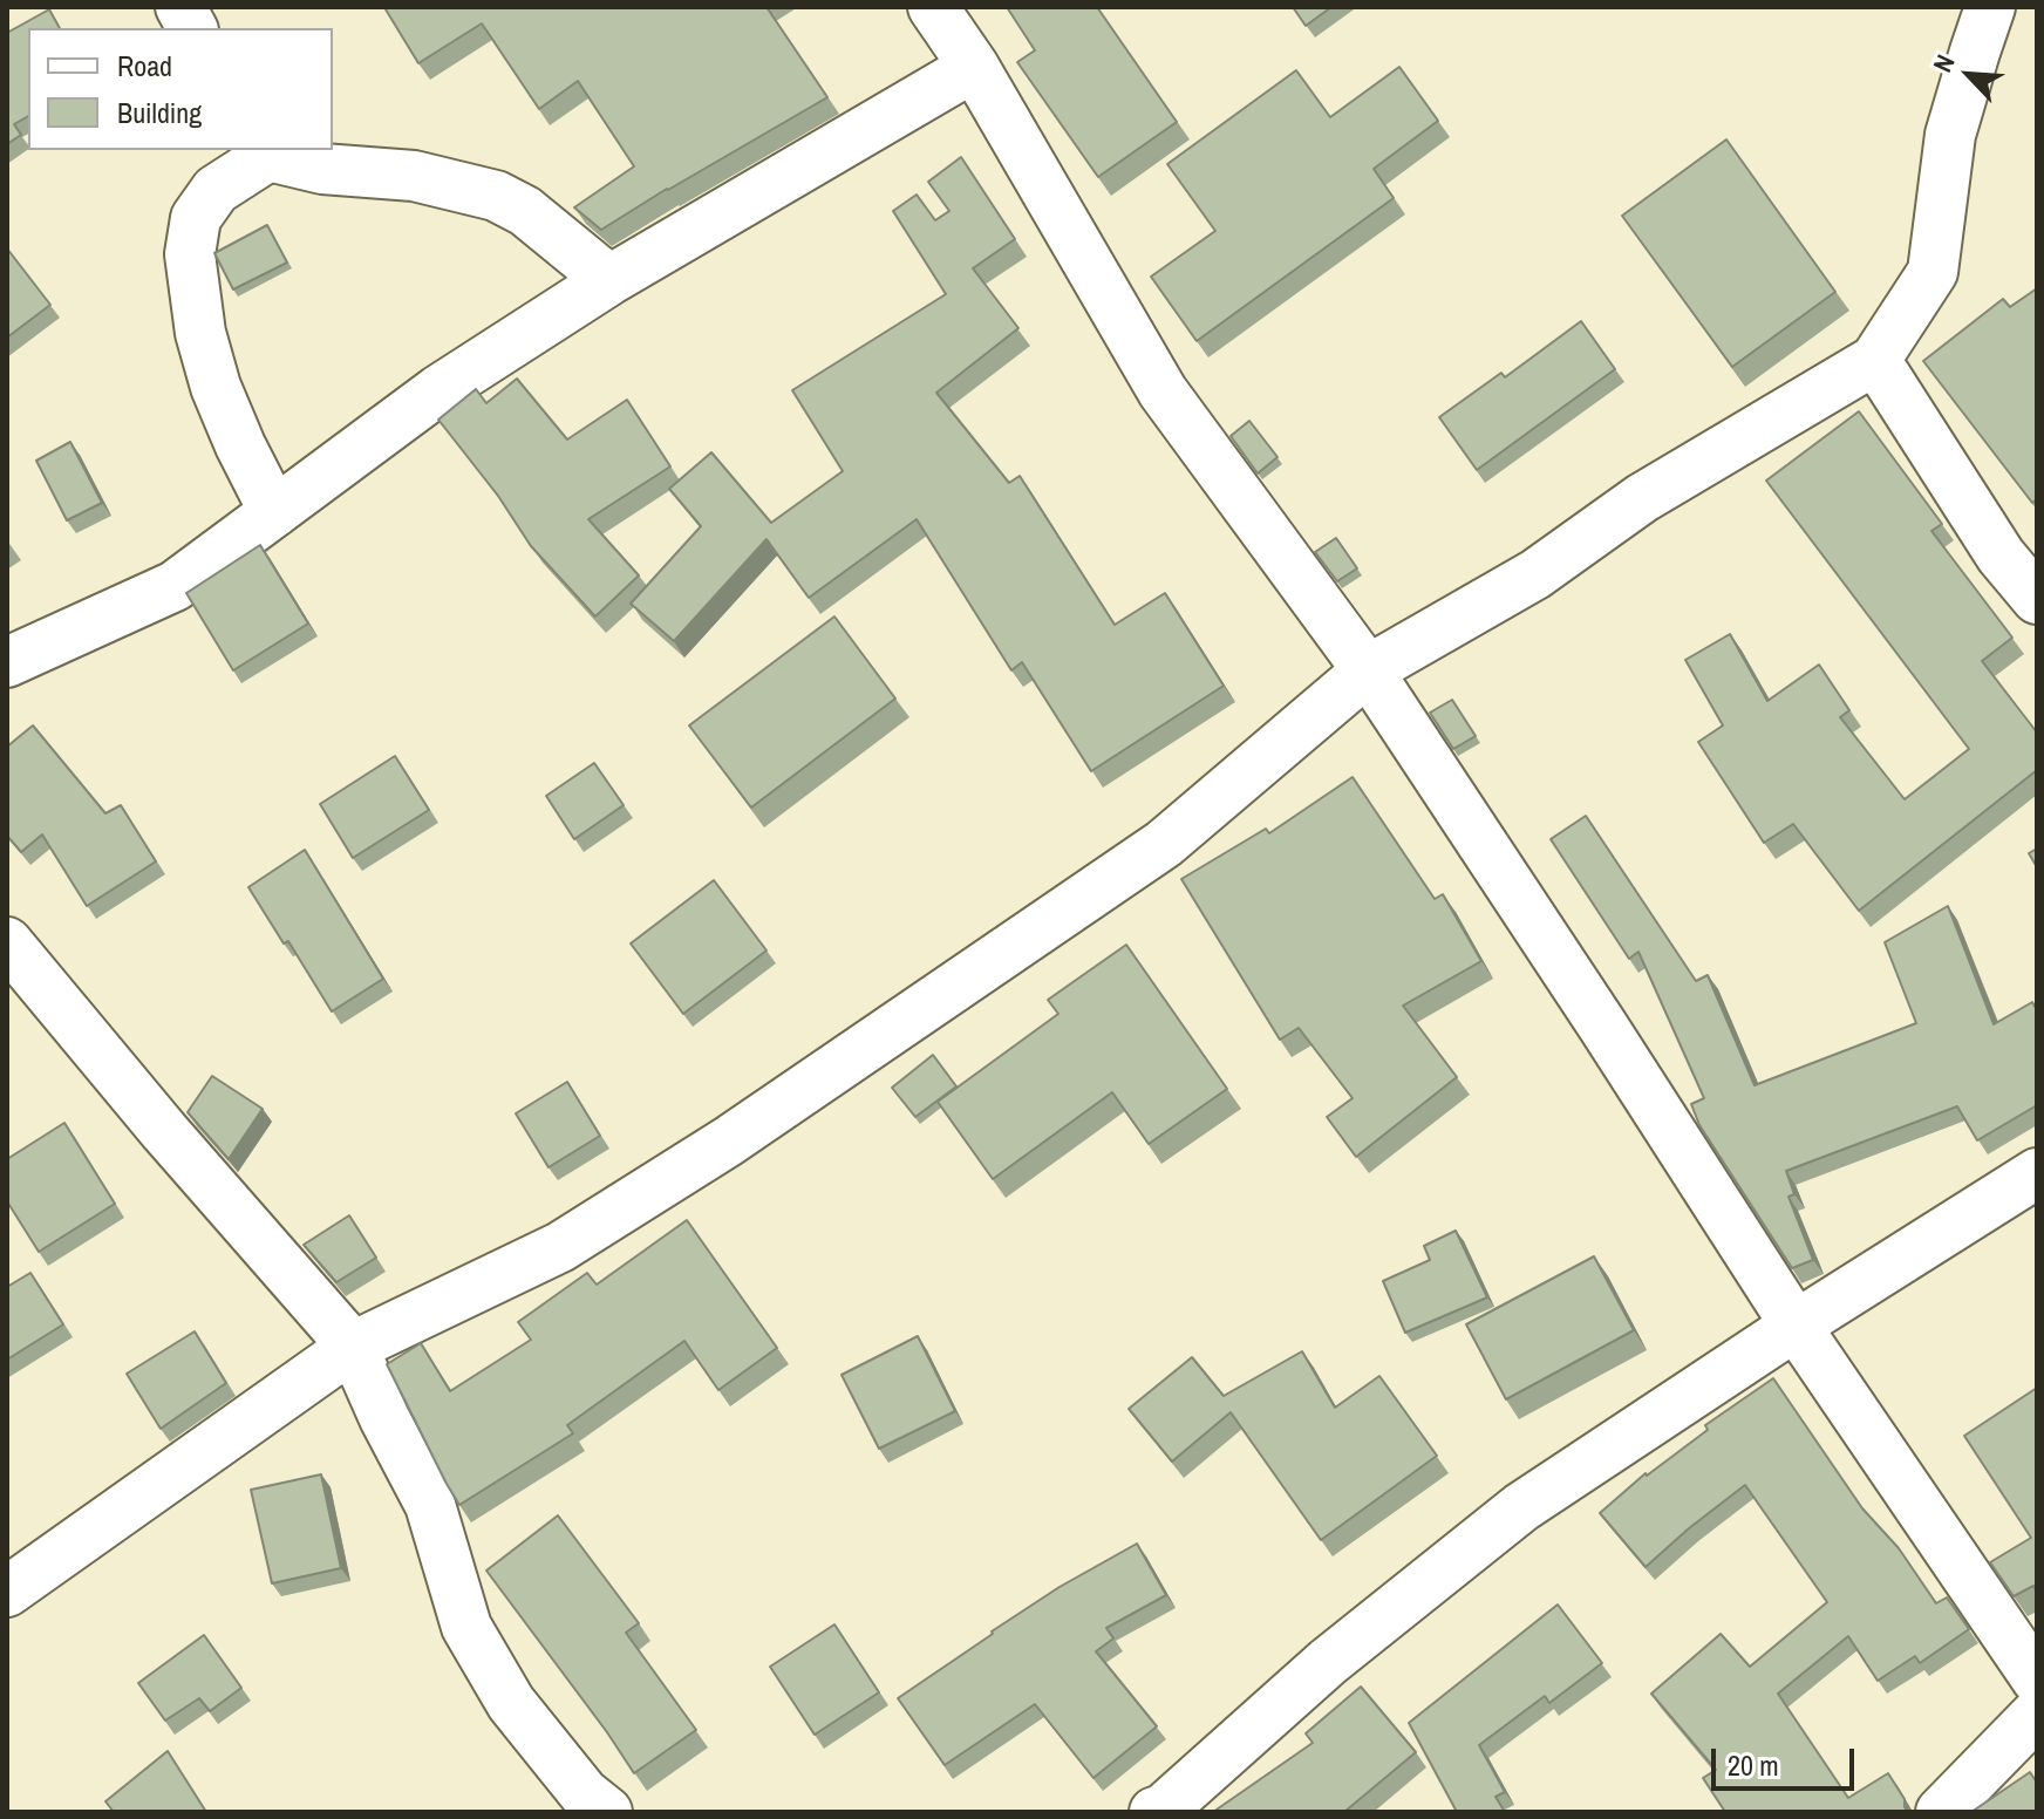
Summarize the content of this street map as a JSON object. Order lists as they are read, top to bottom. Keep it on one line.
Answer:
{"legend":["Road","Building"],"scale_bar":"20 m","north":"top left"}
